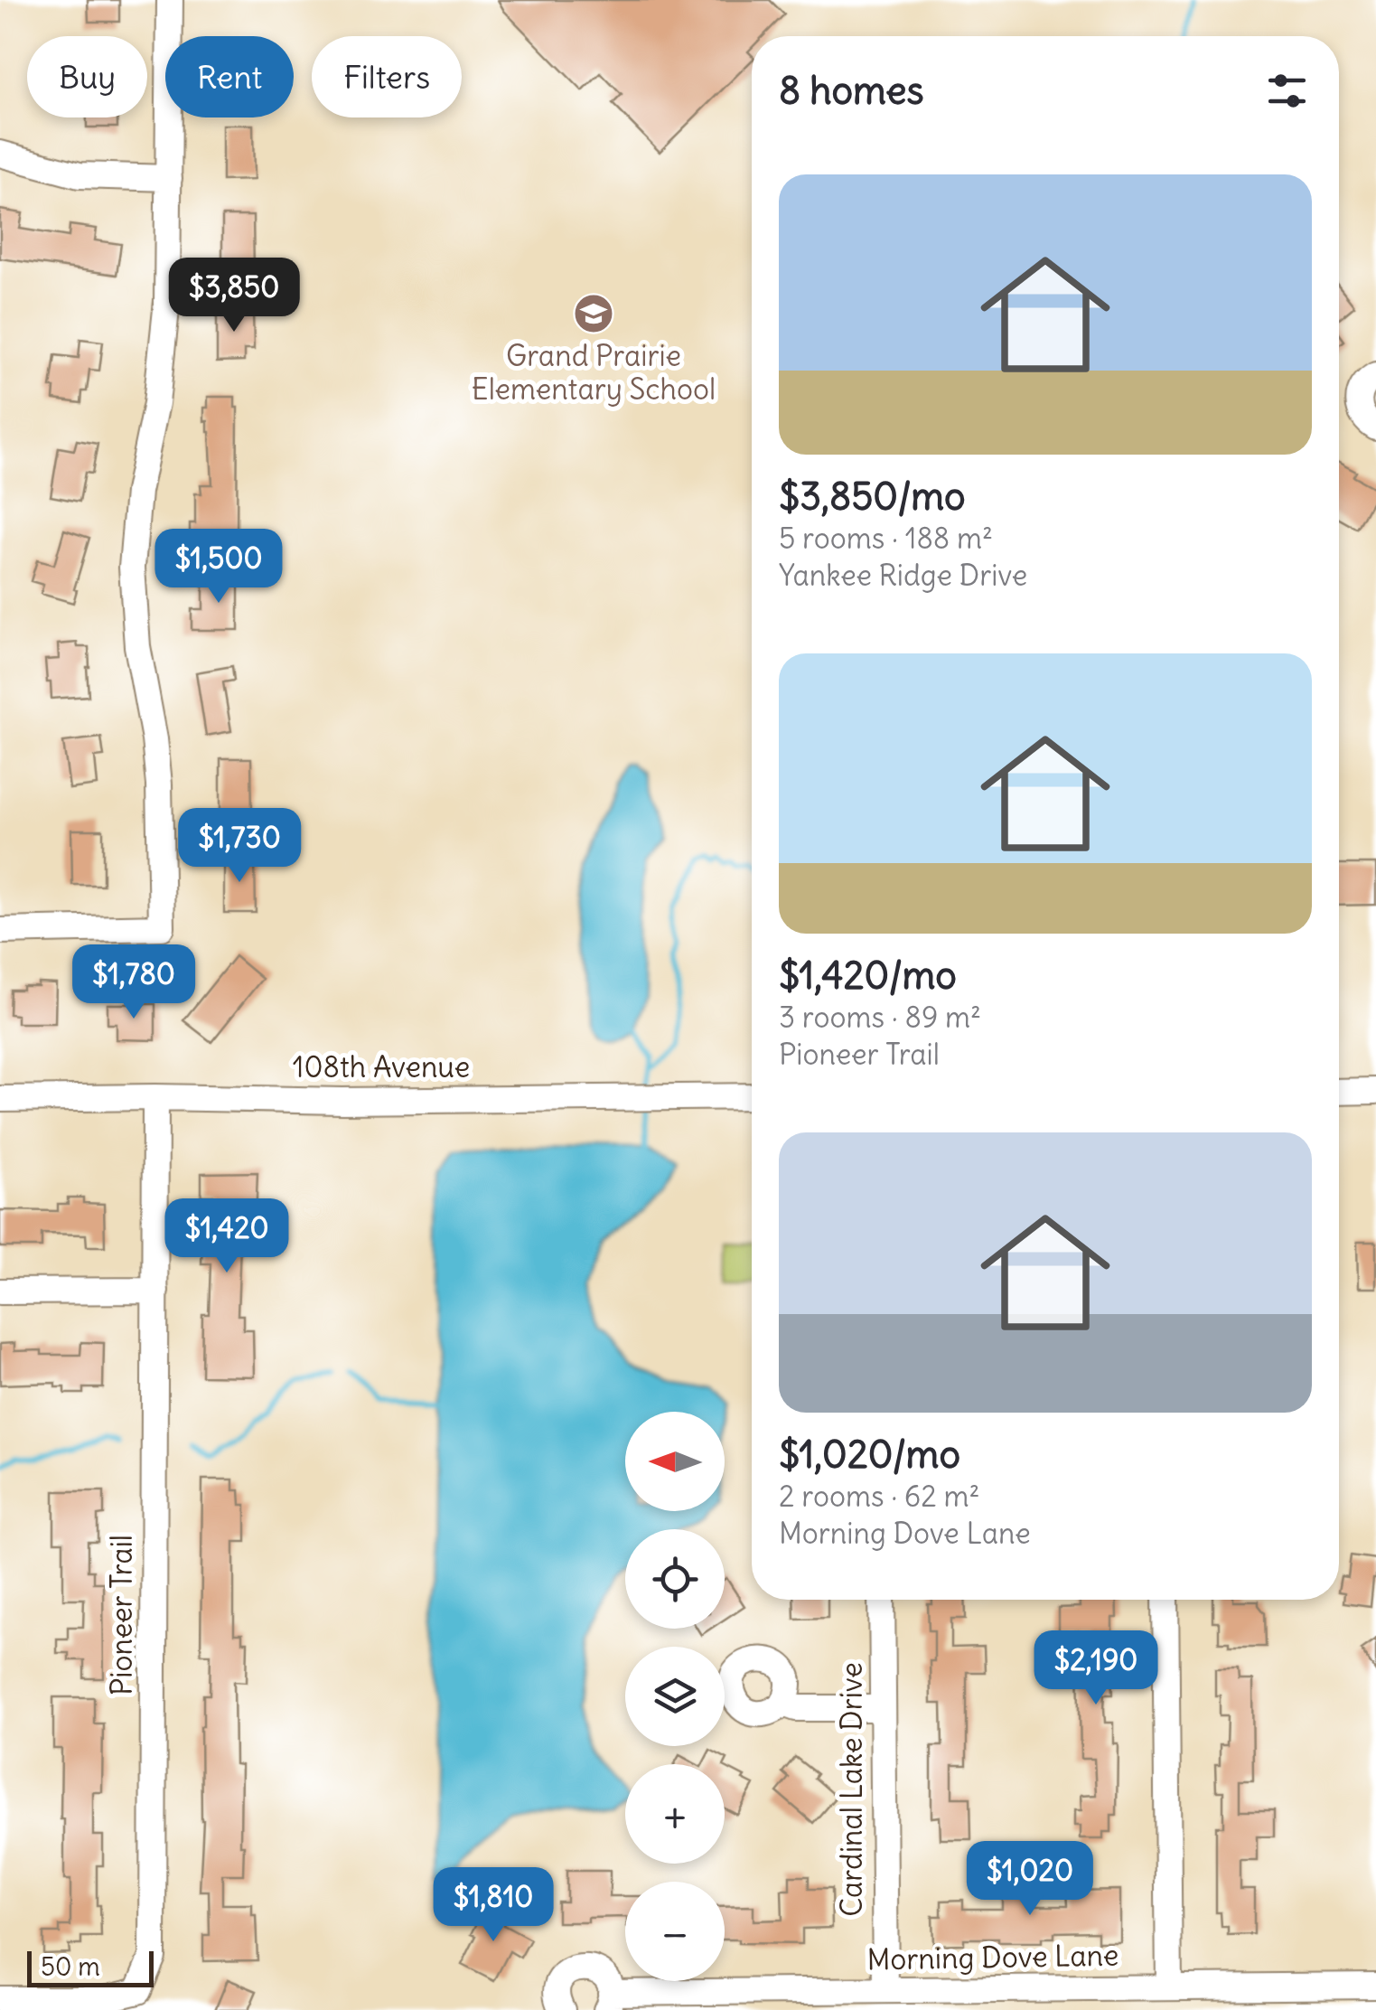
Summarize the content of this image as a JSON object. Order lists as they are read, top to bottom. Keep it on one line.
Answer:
{"streets":{"street":["108th Avenue","Pioneer Trail","Cardinal Lake Drive","Morning Dove Lane"]},"crossings":[["108th Avenue","Pioneer Trail"],["Cardinal Lake Drive","Morning Dove Lane"]],"places":{"school or university":["Grand Prairie Elementary School"]},"scale_bar":"50 m","north":"left","page":{"chip":["Buy","Rent","Filters"],"heading":"8 homes","list":[{"name":"$3,850/mo","note":"5 rooms · 188 m² · Yankee Ridge Drive"},{"name":"$1,420/mo","note":"3 rooms · 89 m² · Pioneer Trail"},{"name":"$1,020/mo","note":"2 rooms · 62 m² · Morning Dove Lane"}],"price":["$3,850","$1,500","$1,730","$1,780","$1,420","$2,190","$1,020","$1,810"],"map_buttons":["+","−"],"scale":"50 m"}}
